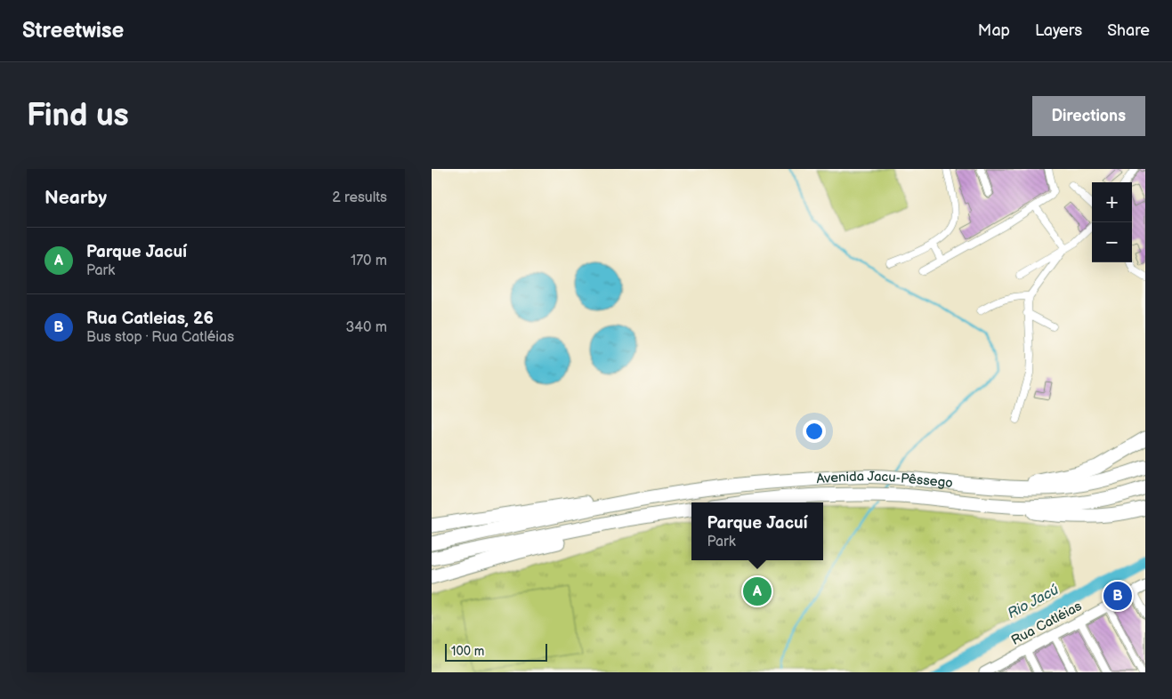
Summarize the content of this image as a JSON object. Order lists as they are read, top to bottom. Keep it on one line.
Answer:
{"streets":{"highway":["Avenida Jacu-Pêssego"],"street":["Rua Catléias"]},"water":["Rio Jacú"],"scale_bar":"100 m","page":{"header":"Streetwise","nav":["Map","Layers","Share"],"buttons":"Directions","title":"Find us","heading":["Nearby","2 results"],"map_buttons":["+","−"],"list":[{"mark":"A","name":"Parque Jacuí","note":"Park","value":"170 m"},{"mark":"B","name":"Rua Catleias, 26","note":"Bus stop · Rua Catléias","value":"340 m"}],"popup":["Parque Jacuí","Park"],"pins":["A","B"],"scale":"100 m"}}
